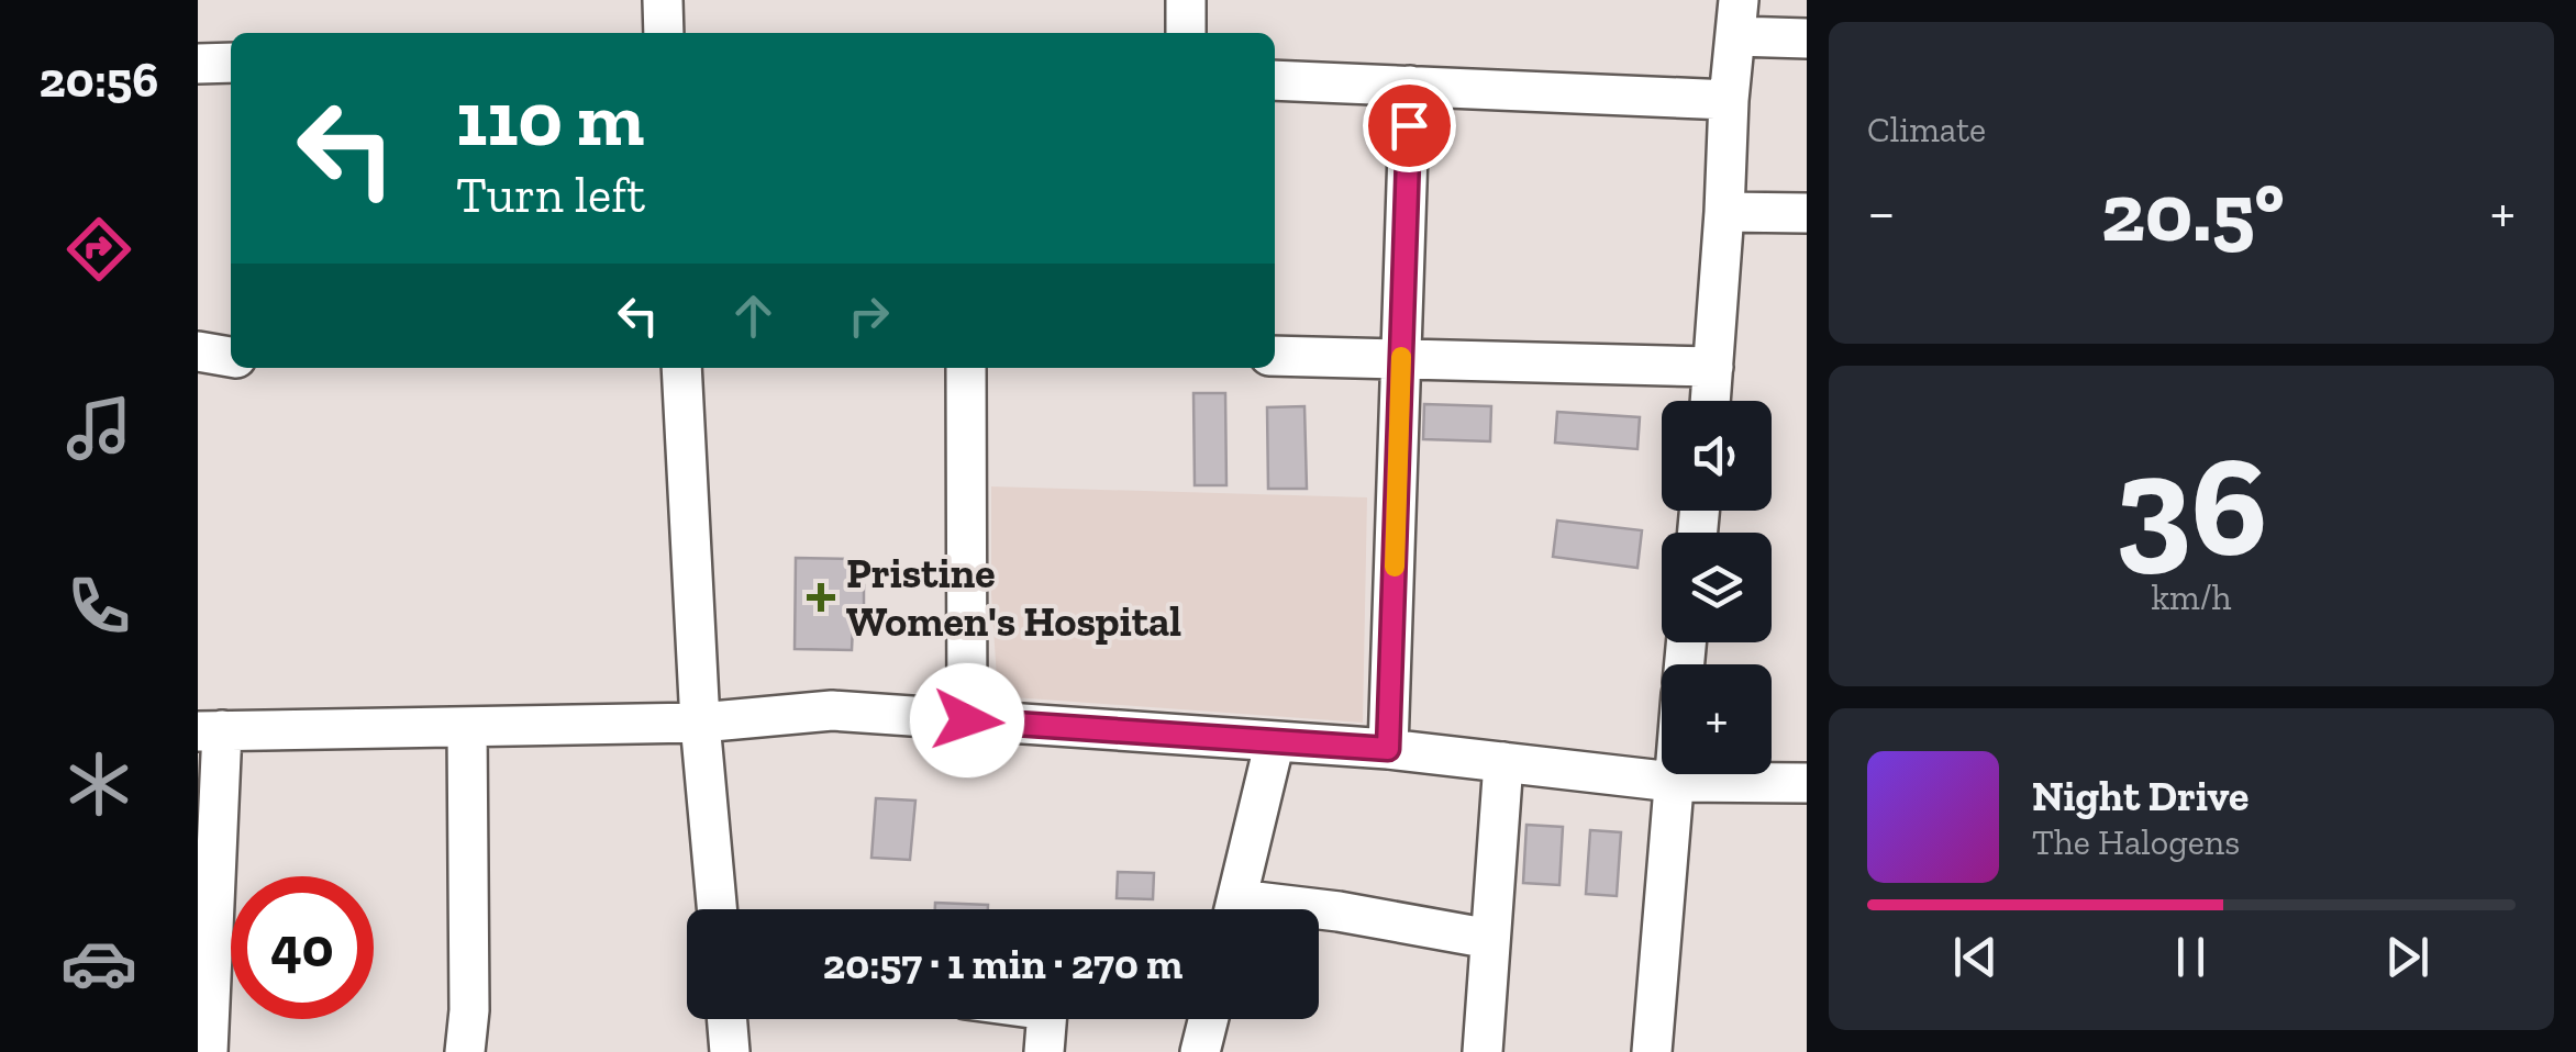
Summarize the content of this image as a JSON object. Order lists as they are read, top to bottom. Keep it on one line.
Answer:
{"places":{"health":["Pristine Women's Hospital"]},"page":{"tabs":"20:56","tile":["Climate",["36","km/h"]],"turn":["110 m","Turn left"],"heat":["−","20.5°","+"],"map_buttons":"+","song":["Night Drive","The Halogens"],"limit":"40","trip":"20:57 · 1 min · 270 m"}}
